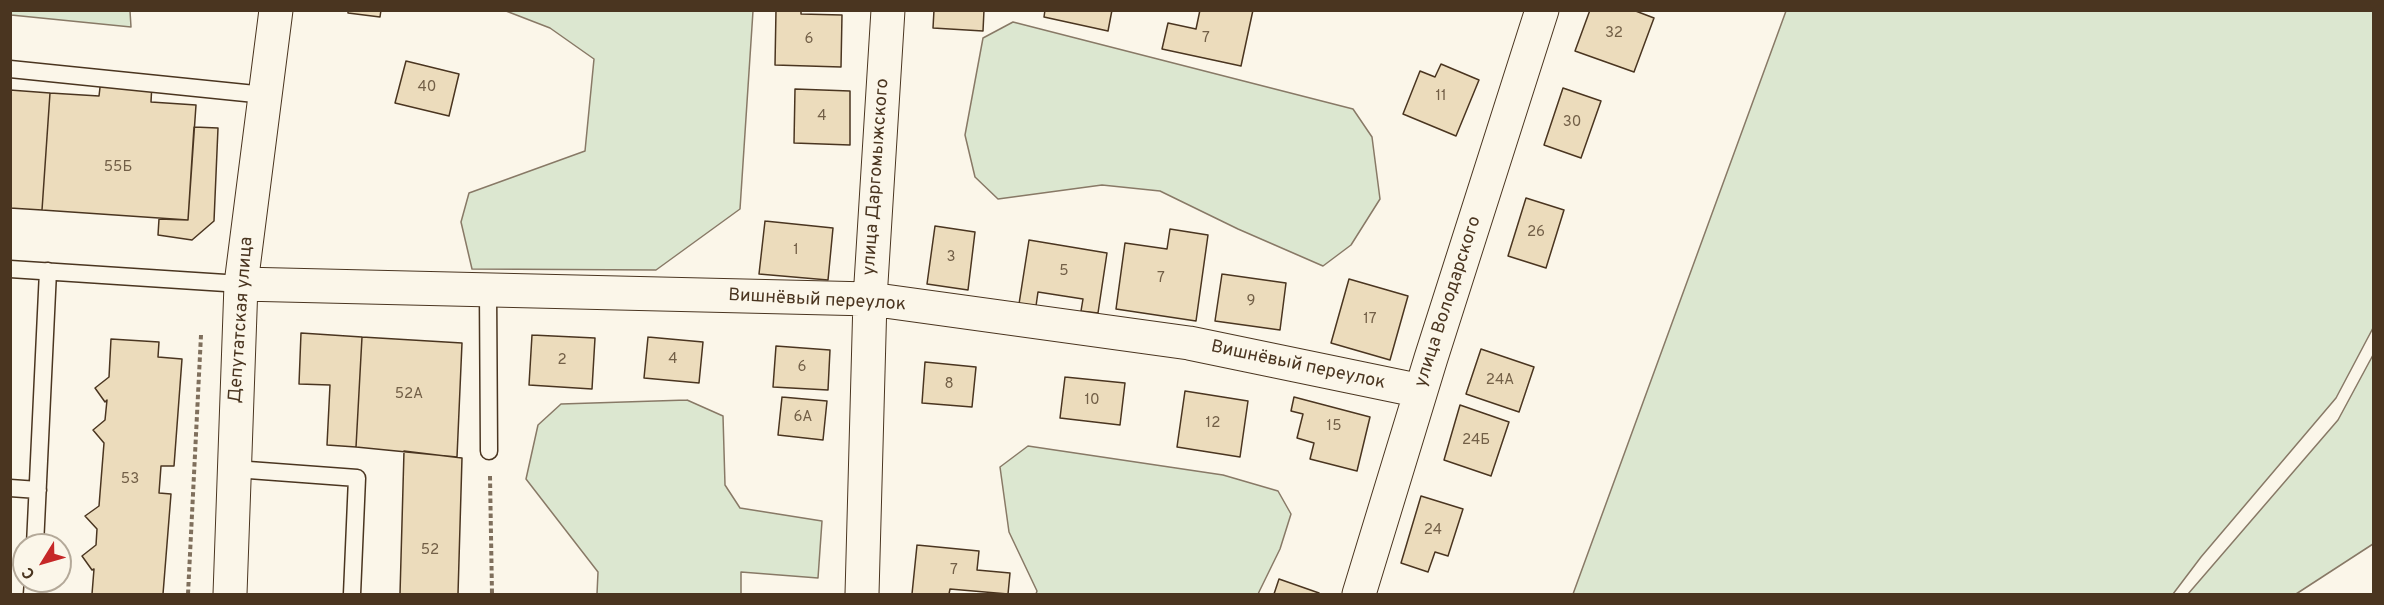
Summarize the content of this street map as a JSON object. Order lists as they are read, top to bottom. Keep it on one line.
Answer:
{"streets":{"street":["улица Даргомыжского","Вишнёвый переулок","улица Володарского","Депутатская улица"]},"crossings":[["улица Даргомыжского","Вишнёвый переулок"],["Вишнёвый переулок","улица Володарского"],["Вишнёвый переулок","Депутатская улица"]],"house_numbers":["32","7","6","40","11","4","30","55Б","26","1","3","5","7","9","17","4","2","6","24А","8","52А","10","6А","12","15","24Б","53","24","52","7"],"north":"bottom left"}
